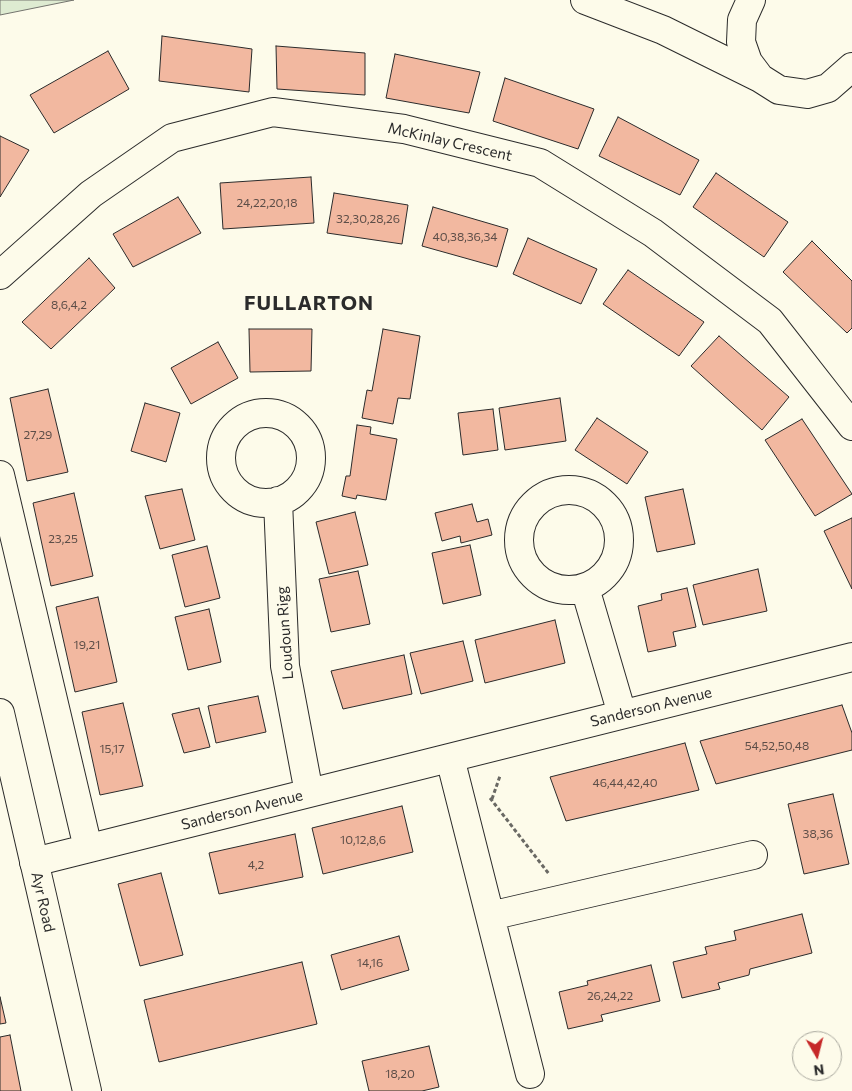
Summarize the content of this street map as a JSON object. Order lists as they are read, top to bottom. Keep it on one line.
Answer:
{"streets":{"street":["McKinlay Crescent","Loudoun Rigg","Sanderson Avenue","Ayr Road"]},"crossings":[["Loudoun Rigg","Sanderson Avenue"],["Sanderson Avenue","Ayr Road"]],"districts":["FULLARTON"],"house_numbers":["24,22,20,18","32,30,28,26","40,38,36,34","8,6,4,2","27,29","23,25","19,21","54,52,50,48","15,17","46,44,42,40","38,36","10,12,8,6","4,2","14,16","26,24,22","18,20"],"north":"bottom"}
